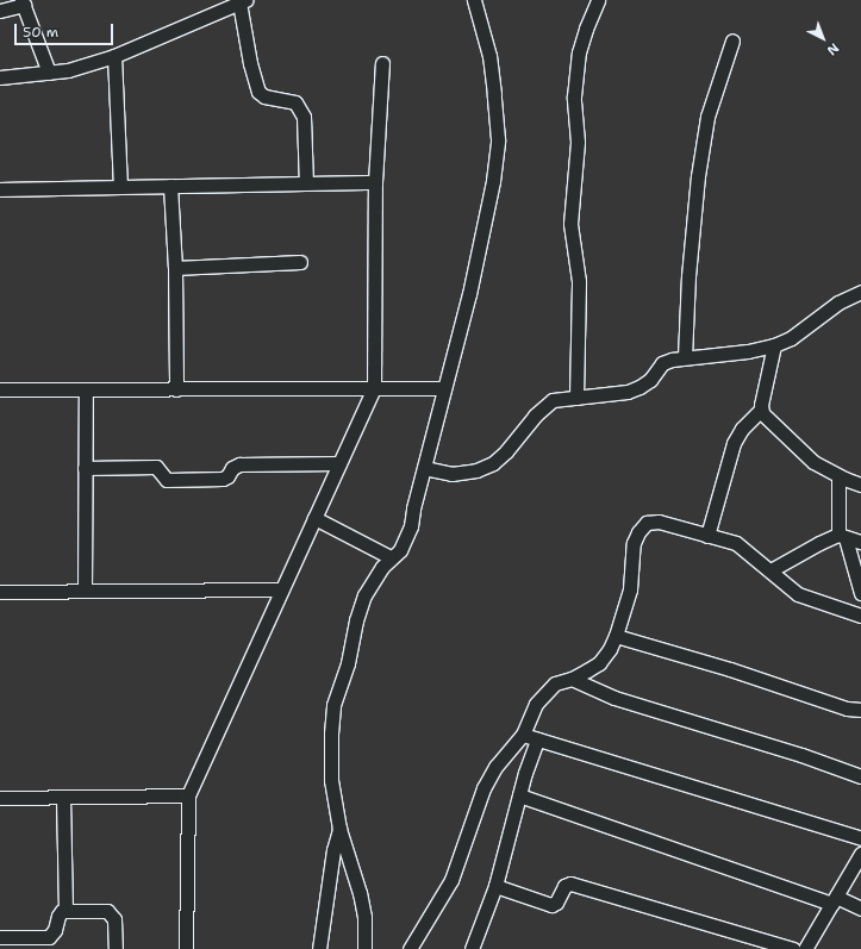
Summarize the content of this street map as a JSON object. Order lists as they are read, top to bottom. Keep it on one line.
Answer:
{"scale_bar":"50 m","north":"bottom right"}
